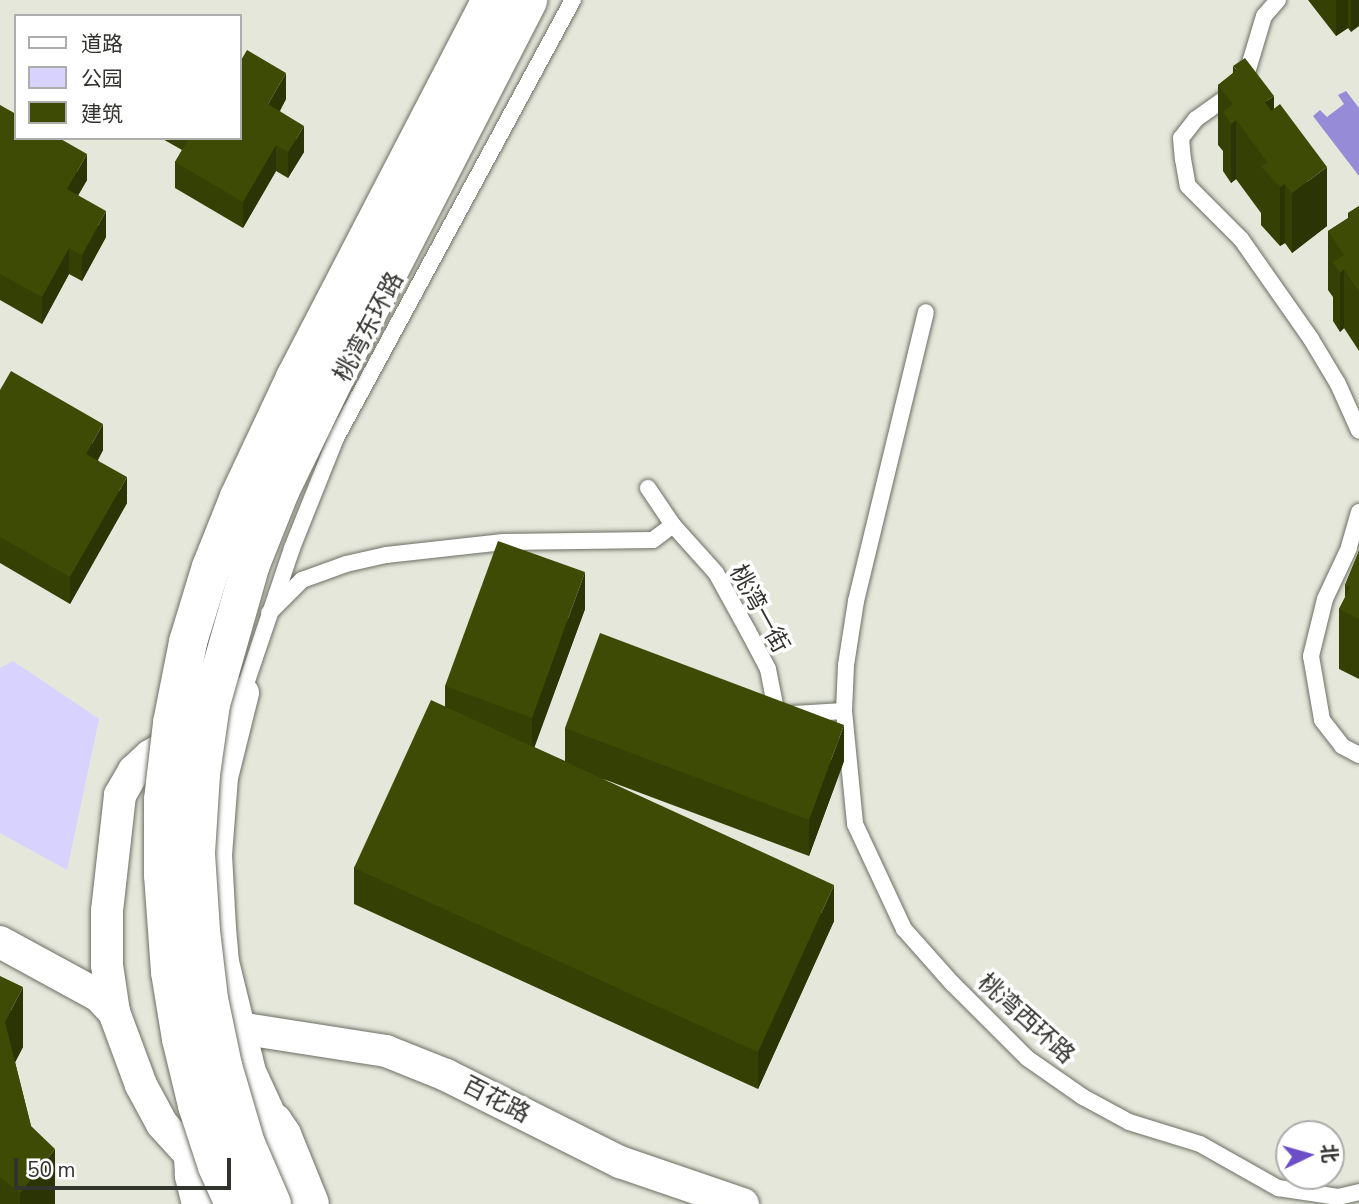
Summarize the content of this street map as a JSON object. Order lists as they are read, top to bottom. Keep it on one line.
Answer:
{"streets":{"street":["百花路"],"lane":["桃湾东环路","桃湾一街","桃湾西环路"]},"crossings":[["桃湾一街","桃湾西环路"]],"legend":["道路","公园","建筑"],"scale_bar":"50 m","north":"right"}
